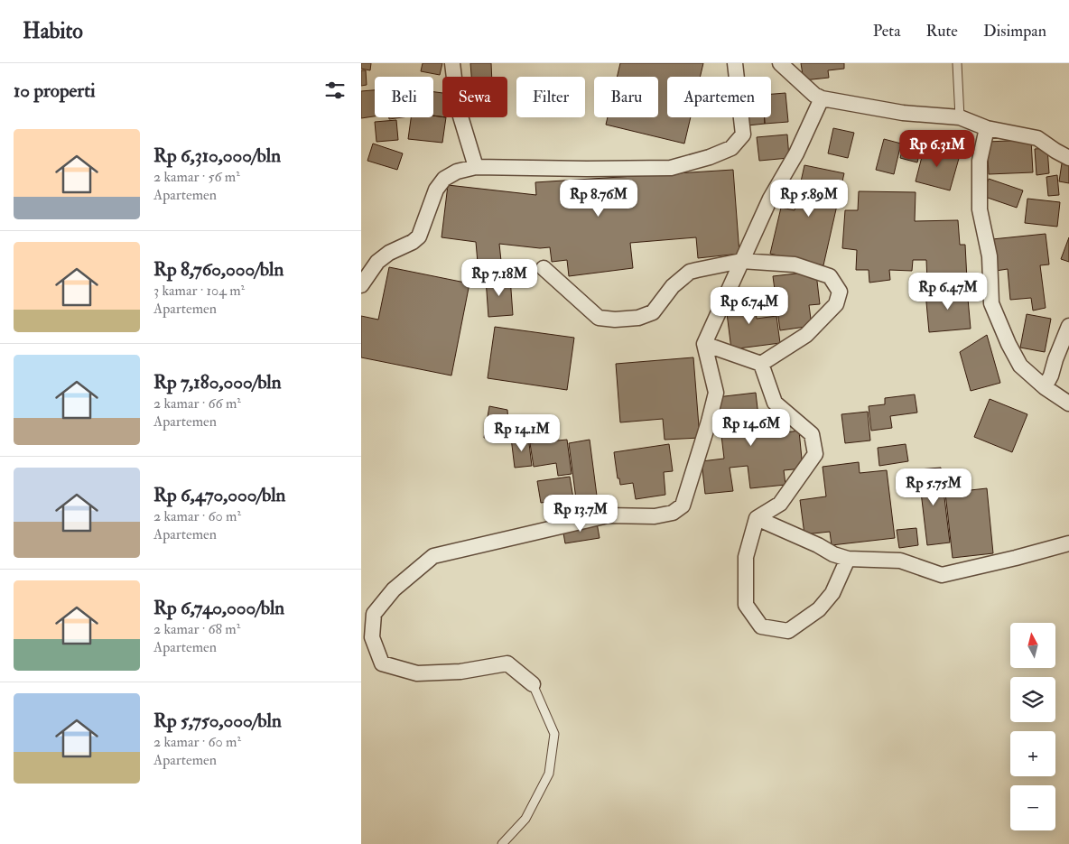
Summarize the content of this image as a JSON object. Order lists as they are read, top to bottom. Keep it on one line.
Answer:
{"north":"top","page":{"header":"Habito","nav":["Peta","Rute","Disimpan"],"heading":"10 properti","chip":["Beli","Sewa","Filter","Baru","Apartemen"],"list":[{"name":"Rp 6,310,000/bln","note":"2 kamar · 56 m² · Apartemen"},{"name":"Rp 8,760,000/bln","note":"3 kamar · 104 m² · Apartemen"},{"name":"Rp 7,180,000/bln","note":"2 kamar · 66 m² · Apartemen"},{"name":"Rp 6,470,000/bln","note":"2 kamar · 60 m² · Apartemen"},{"name":"Rp 6,740,000/bln","note":"2 kamar · 68 m² · Apartemen"},{"name":"Rp 5,750,000/bln","note":"2 kamar · 60 m² · Apartemen"}],"price":["Rp 6.31M","Rp 8.76M","Rp 5.89M","Rp 7.18M","Rp 6.47M","Rp 6.74M","Rp 14.6M","Rp 14.1M","Rp 5.75M","Rp 13.7M"],"map_buttons":["+","−"]}}
